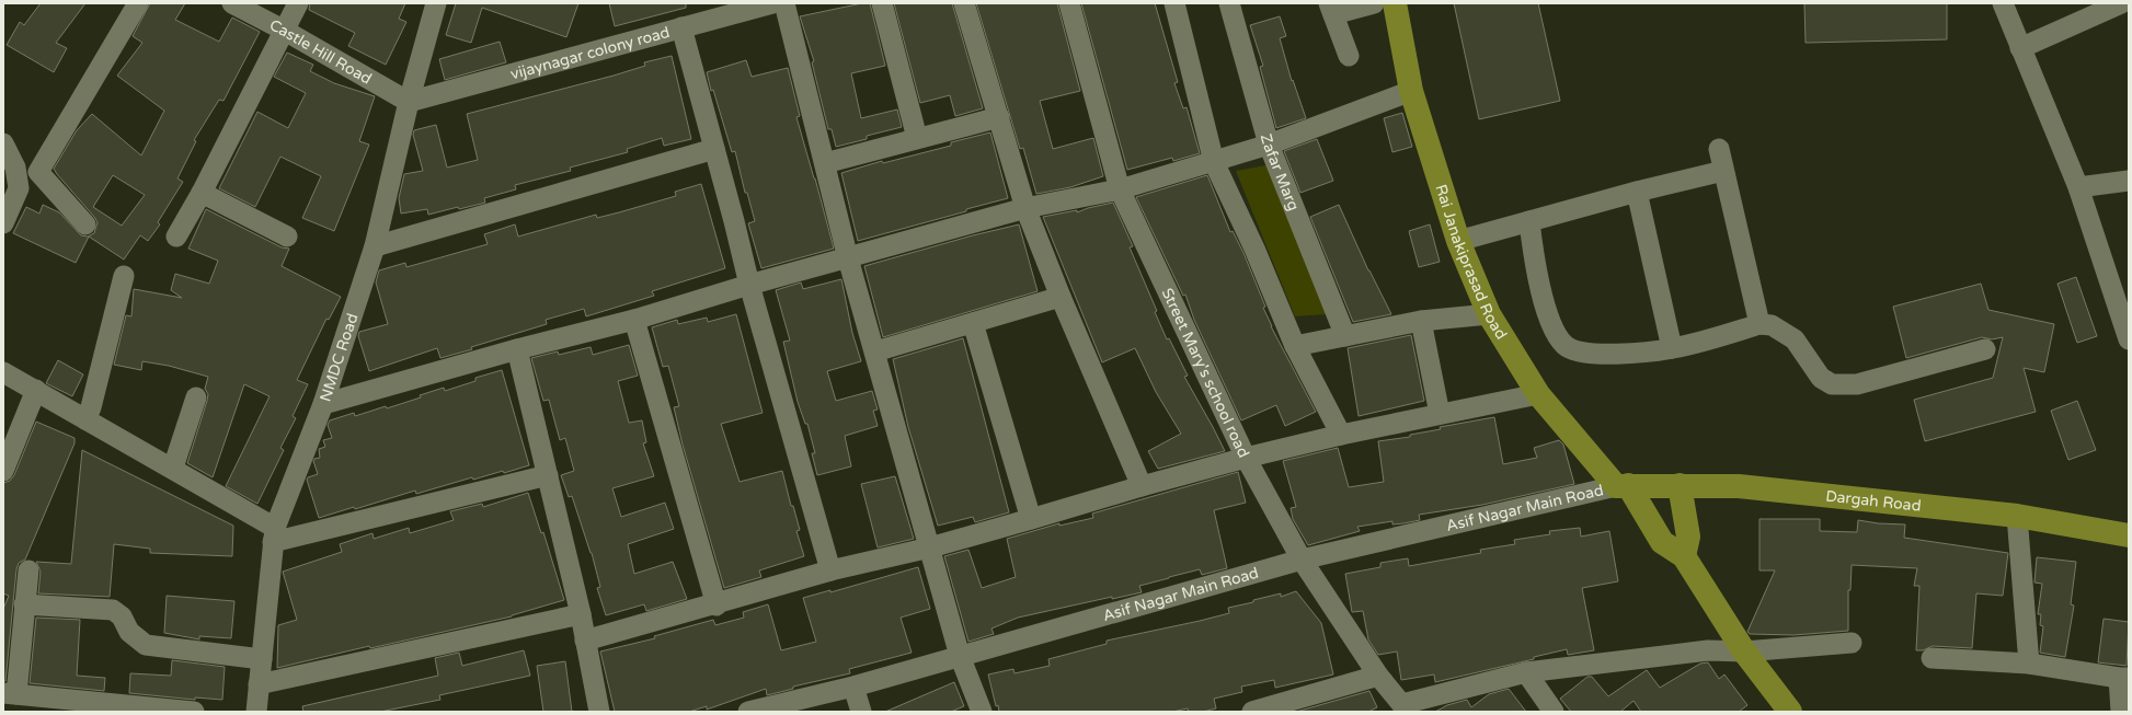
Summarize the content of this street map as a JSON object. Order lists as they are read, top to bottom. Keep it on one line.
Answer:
{"streets":{"main road":["Rai Janakiprasad Road","Dargah Road"],"street":["Castle Hill Road","vijaynagar colony road","Zafar Marg","NMDC Road","Street Mary's school road","Asif Nagar Main Road"]},"crossings":[["Castle Hill Road","vijaynagar colony road"],["Castle Hill Road","NMDC Road"],["vijaynagar colony road","NMDC Road"],["Rai Janakiprasad Road","Dargah Road"],["Rai Janakiprasad Road","Asif Nagar Main Road"],["Street Mary's school road","Asif Nagar Main Road"],["Dargah Road","Asif Nagar Main Road"]]}
